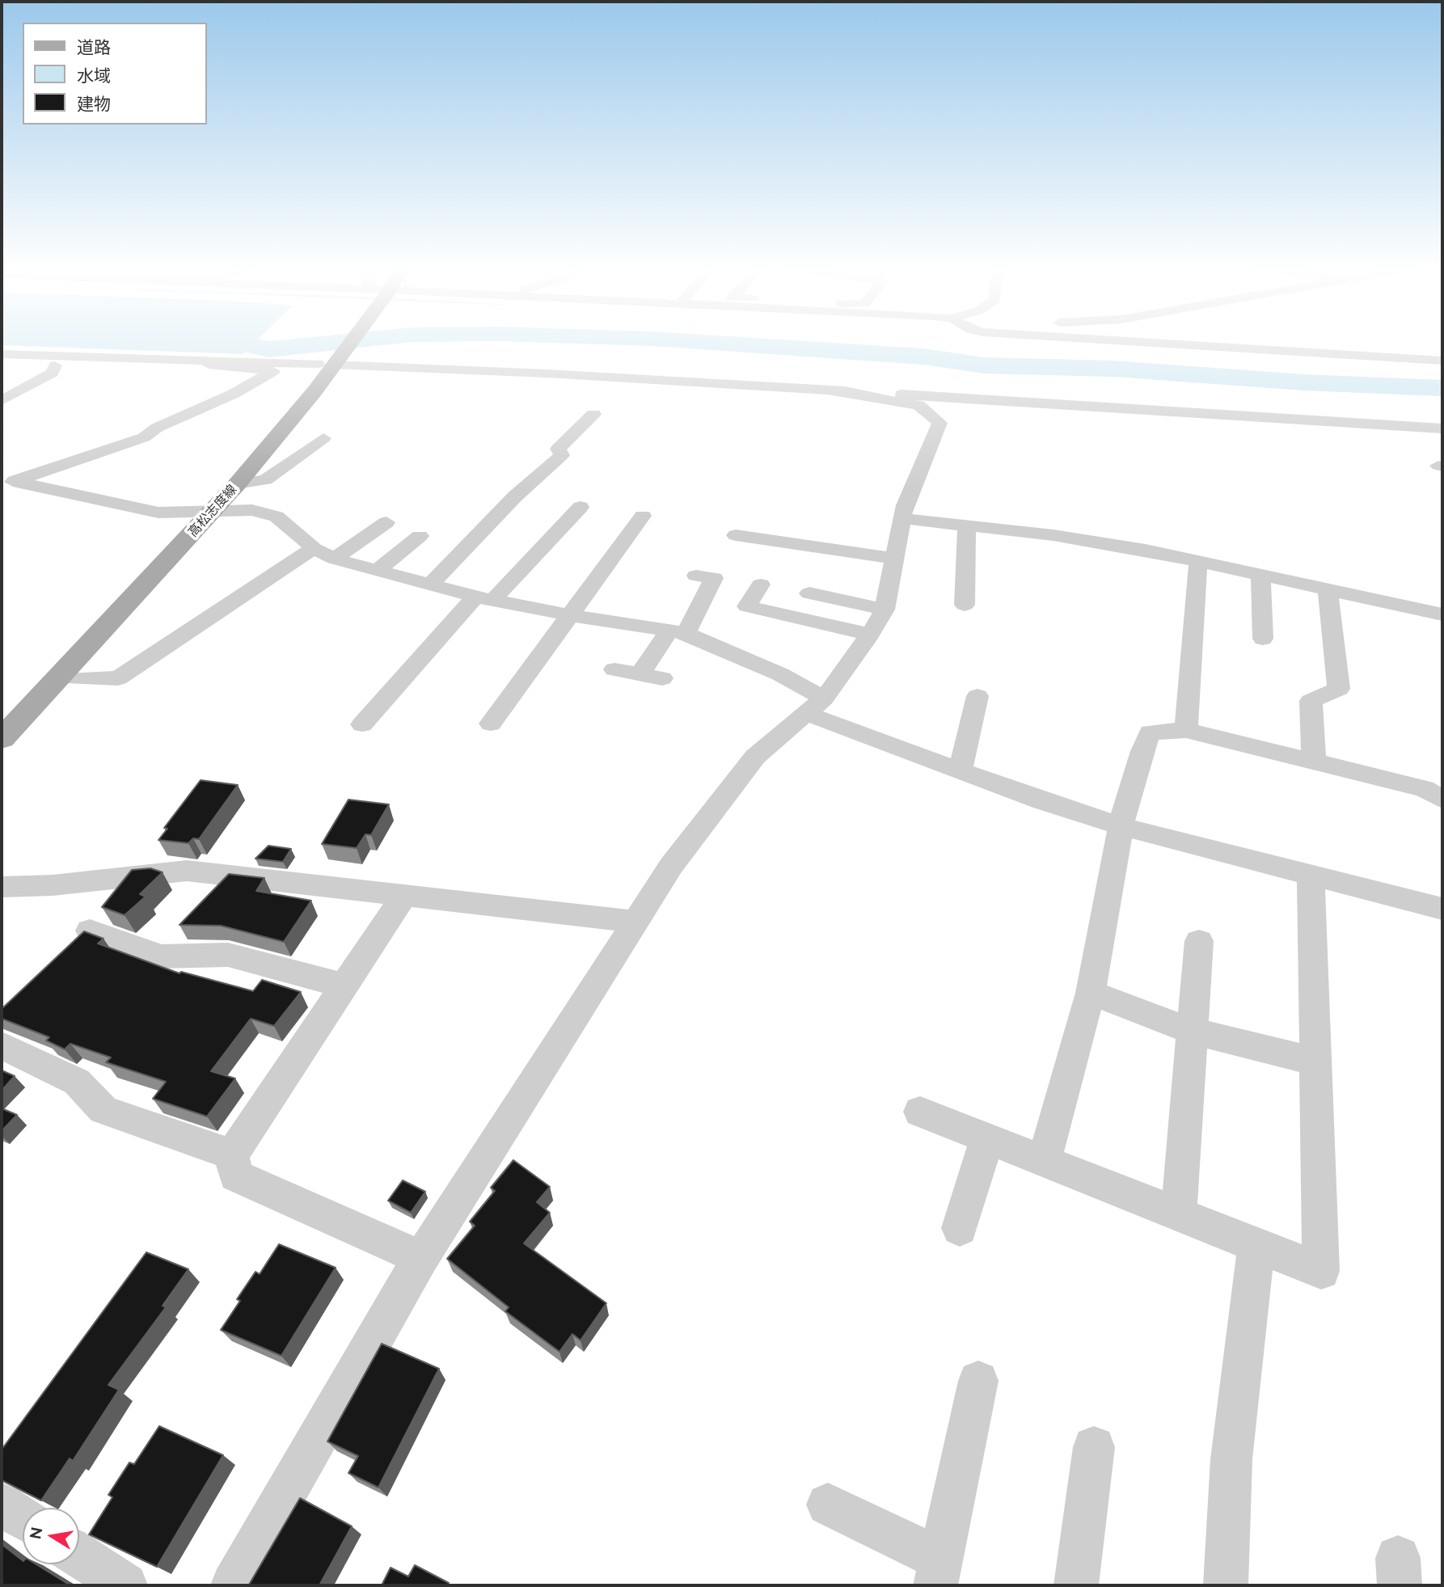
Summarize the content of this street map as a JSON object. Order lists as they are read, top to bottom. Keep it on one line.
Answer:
{"streets":{"main road":["高松志度線"]},"legend":["道路","水域","建物"],"north":"left"}
